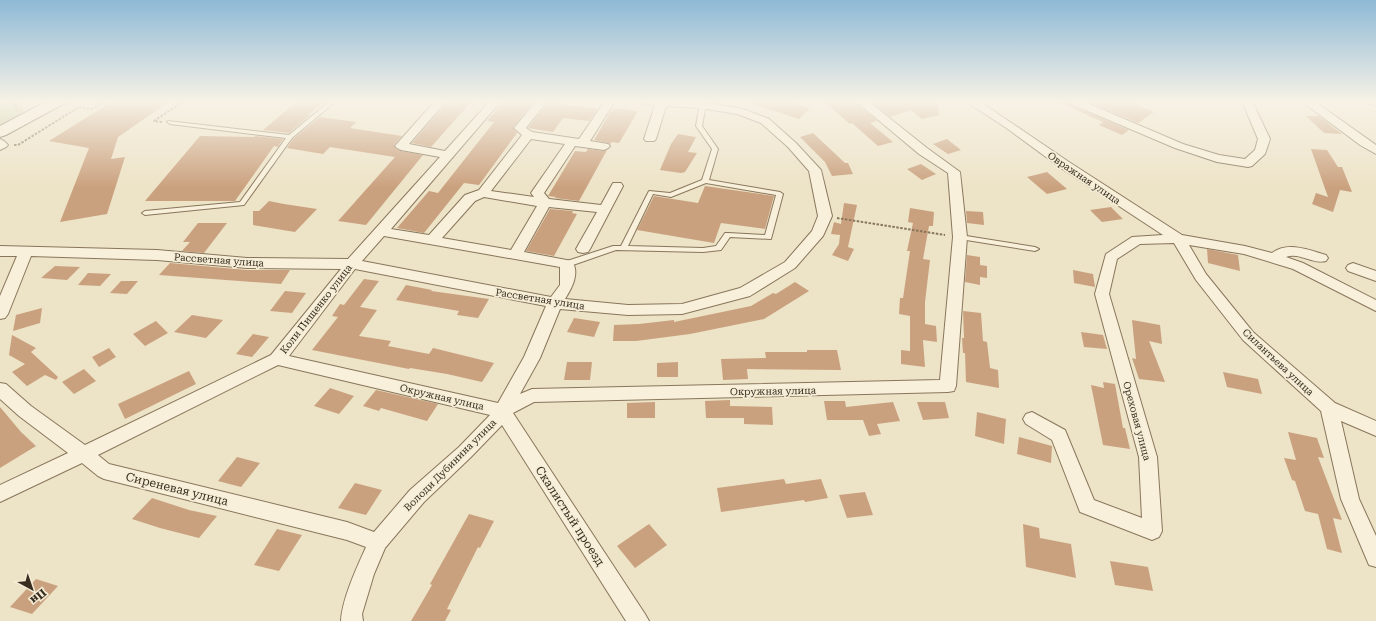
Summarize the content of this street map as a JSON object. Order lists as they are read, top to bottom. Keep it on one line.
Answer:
{"streets":{"street":["Овражная улица","Рассветная улица","Коли Пищенко улица","Силантьева улица","Окружная улица","Ореховая улица","Володи Дубинина улица","Сиреневая улица","Скалистый проезд"]},"crossings":[["Овражная улица","Силантьева улица"],["Овражная улица","Ореховая улица"],["Рассветная улица","Коли Пищенко улица"],["Рассветная улица","Володи Дубинина улица"],["Коли Пищенко улица","Окружная улица"],["Коли Пищенко улица","Сиреневая улица"],["Силантьева улица","Ореховая улица"],["Окружная улица","Володи Дубинина улица"],["Окружная улица","Скалистый проезд"],["Володи Дубинина улица","Сиреневая улица"],["Володи Дубинина улица","Скалистый проезд"]],"north":"bottom right"}
